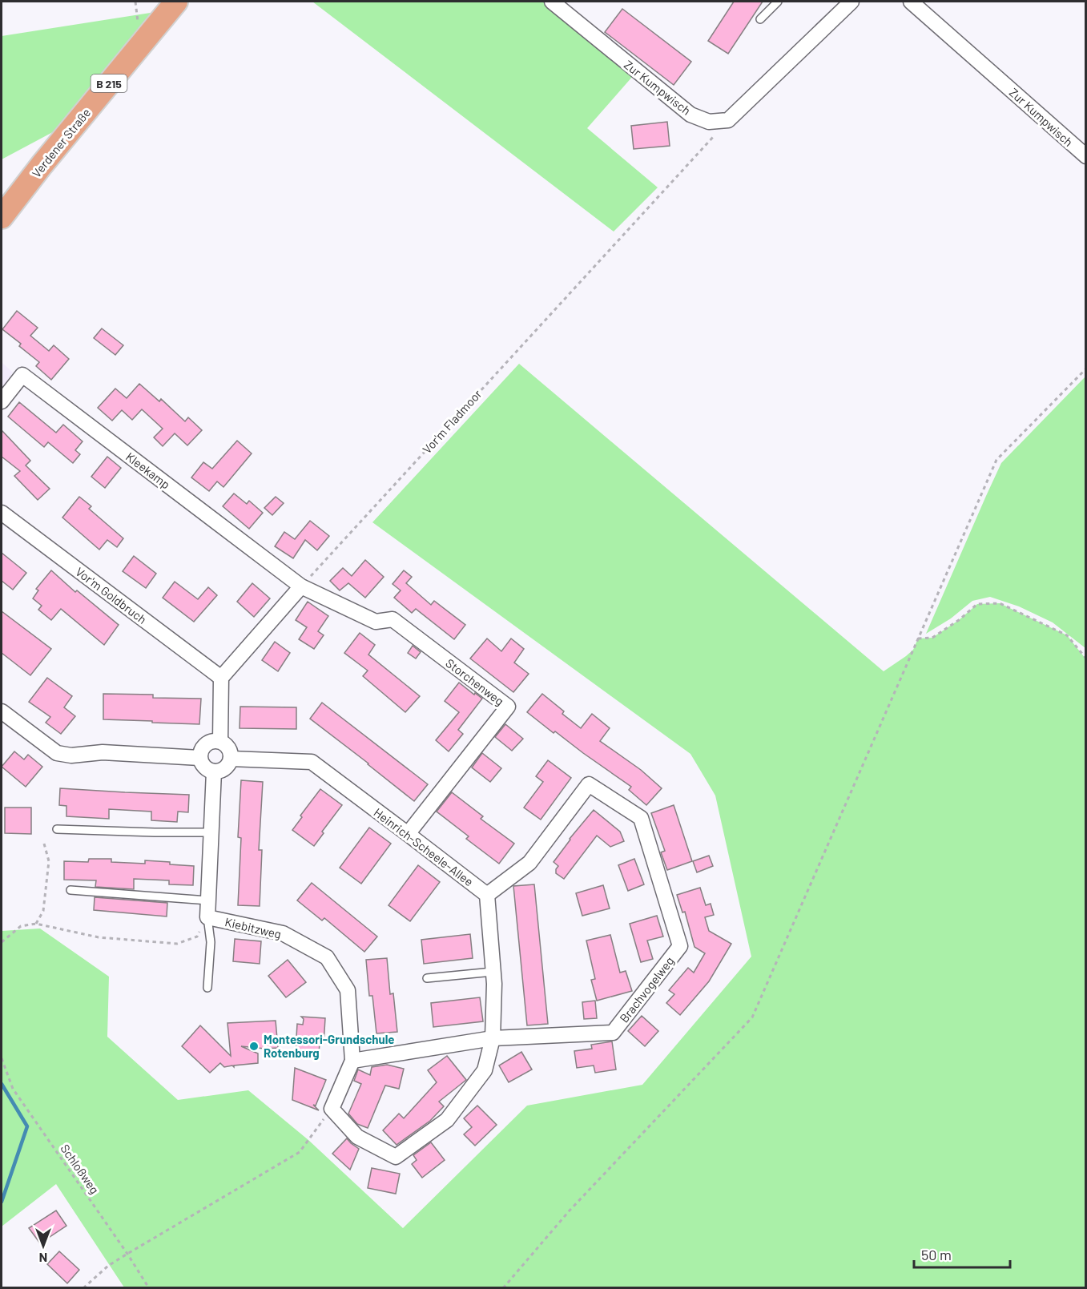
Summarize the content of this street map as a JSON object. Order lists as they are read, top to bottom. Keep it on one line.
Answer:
{"streets":{"main road":["B 215","Verdener Straße"],"street":["Zur Kumpwisch","Kleekamp","Vor'm Goldbruch","Storchenweg","Heinrich-Scheele-Allee","Kiebitzweg","Brachvogelweg"],"path":["Vor'm Fladmoor","Schloßweg"]},"crossings":[["Zur Kumpwisch","Vor'm Fladmoor"],["Vor'm Fladmoor","Kleekamp"],["Vor'm Fladmoor","Storchenweg"],["Kleekamp","Storchenweg"],["Storchenweg","Heinrich-Scheele-Allee"],["Heinrich-Scheele-Allee","Brachvogelweg"],["Kiebitzweg","Brachvogelweg"]],"places":["Montessori-Grundschule Rotenburg"],"scale_bar":"50 m","north":"bottom"}
